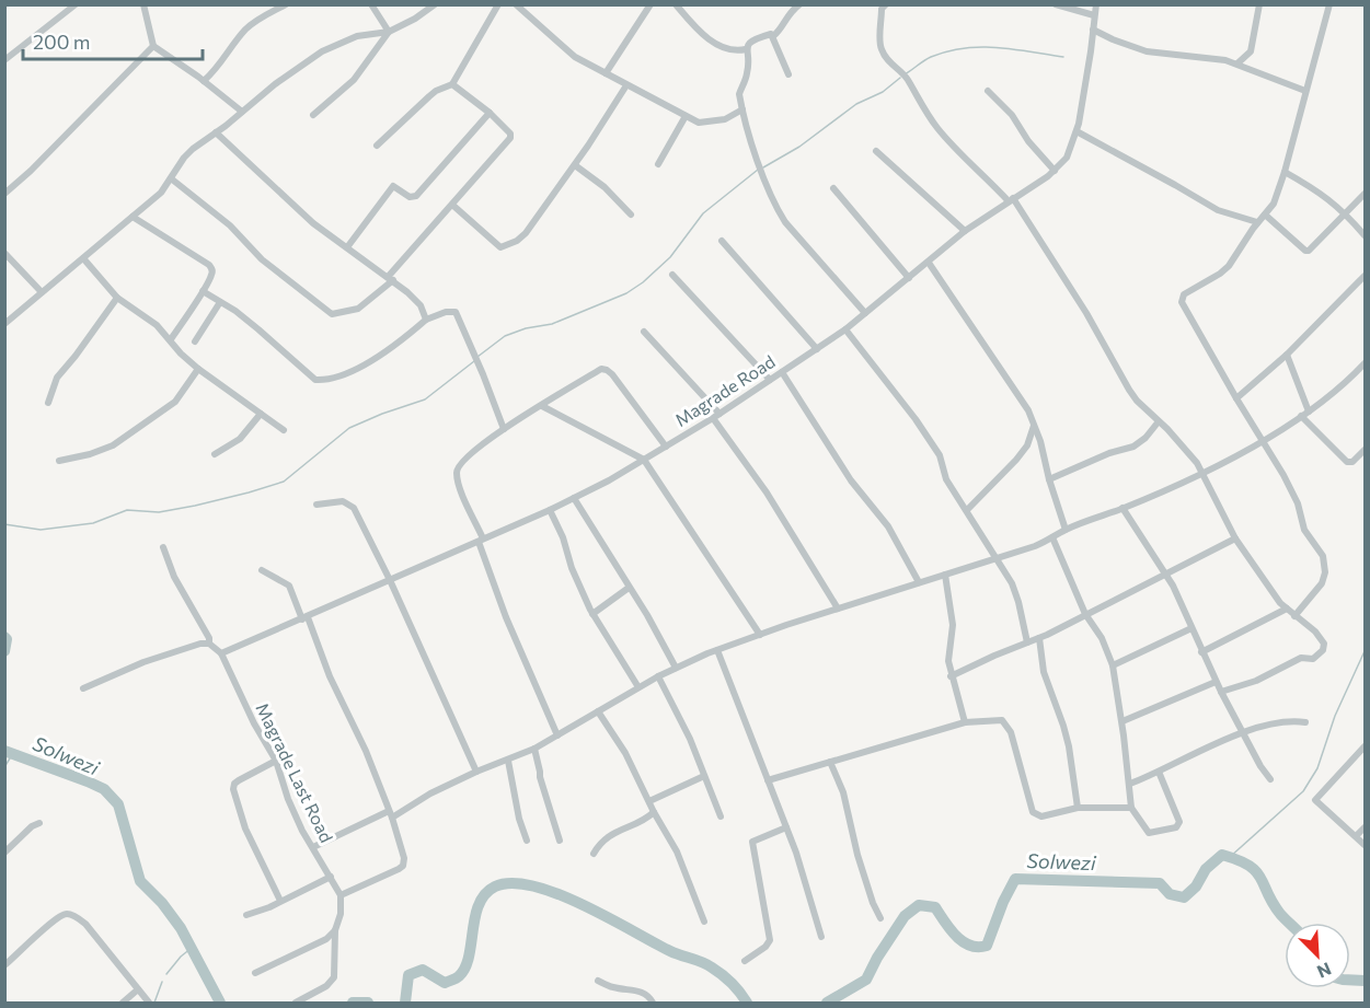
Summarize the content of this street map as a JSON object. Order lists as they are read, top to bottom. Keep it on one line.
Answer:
{"streets":{"street":["Magrade Road","Magrade Last Road"]},"crossings":[["Magrade Road","Magrade Last Road"]],"water":["Solwezi"],"scale_bar":"200 m","north":"bottom right"}
